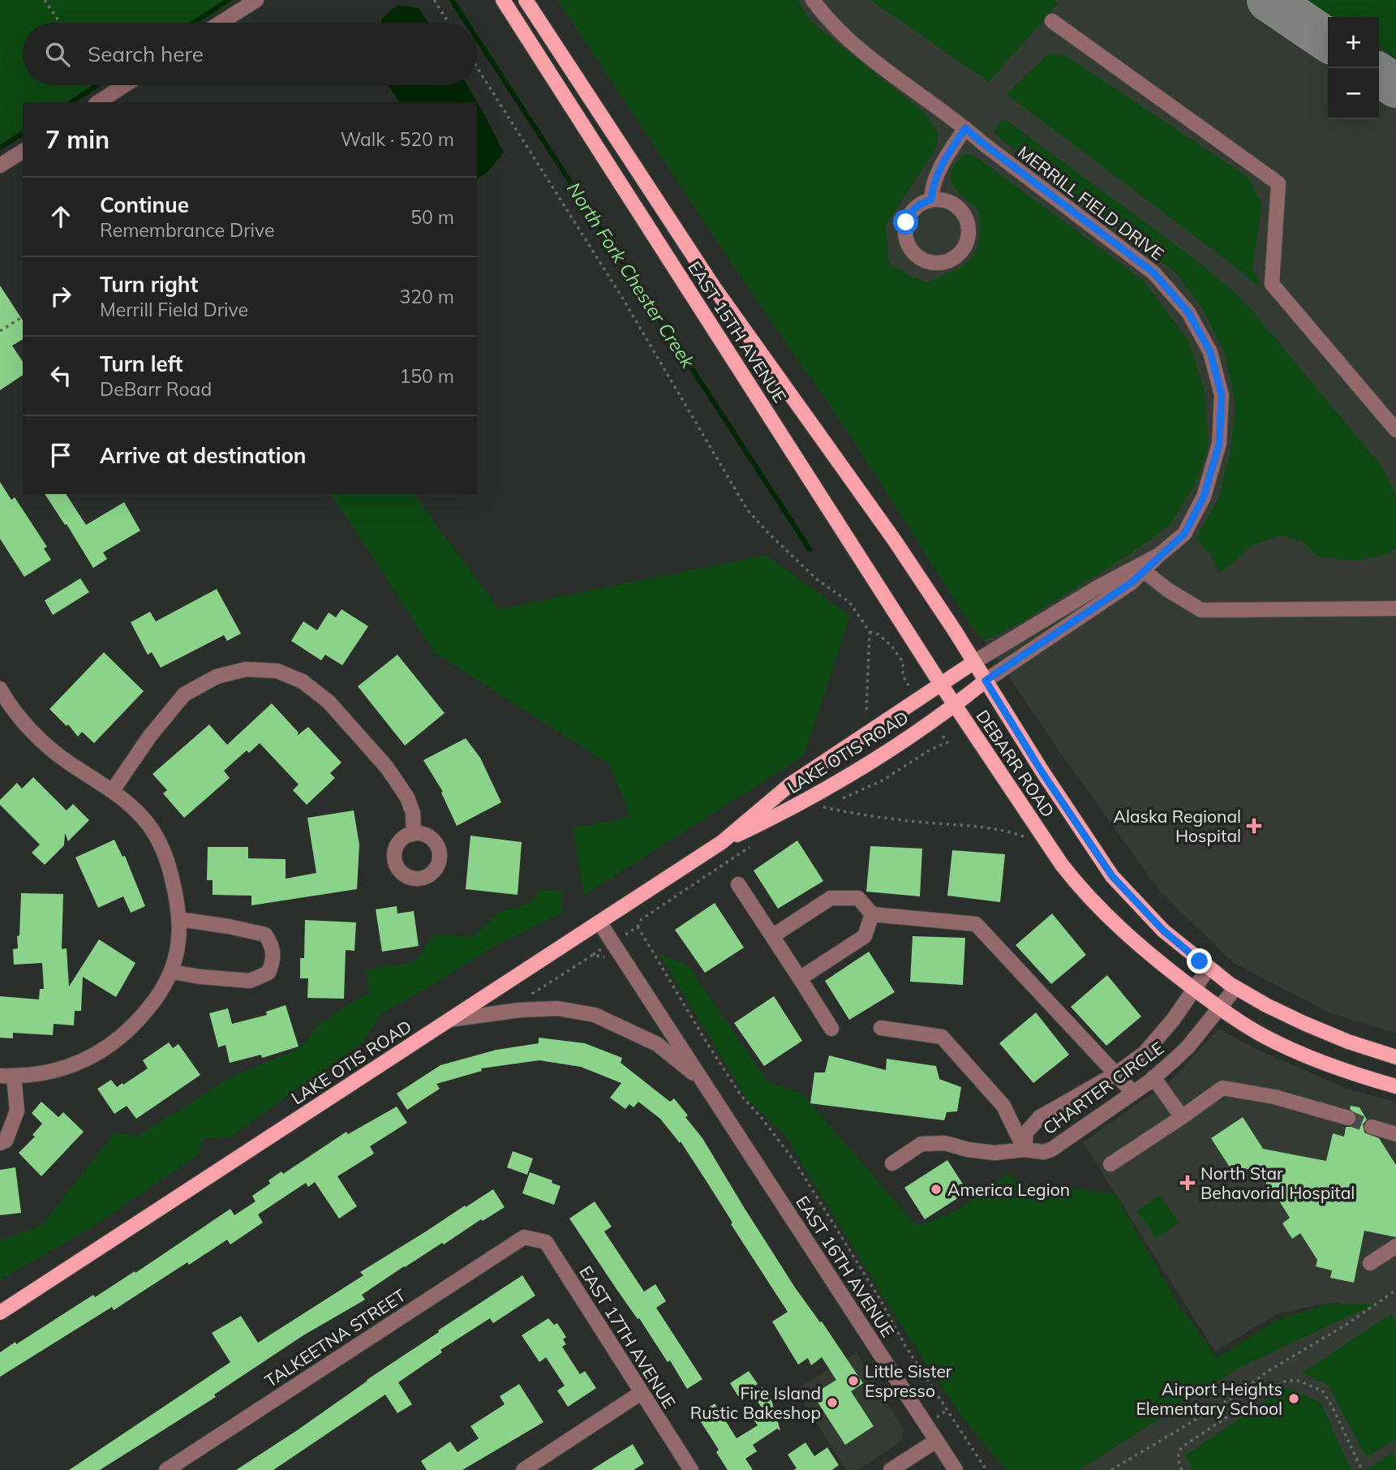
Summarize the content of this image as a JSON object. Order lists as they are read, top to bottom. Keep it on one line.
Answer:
{"streets":{"main road":["EAST 15TH AVENUE","LAKE OTIS ROAD","DEBARR ROAD"],"street":["MERRILL FIELD DRIVE","CHARTER CIRCLE","EAST 16TH AVENUE","EAST 17TH AVENUE","TALKEETNA STREET"]},"crossings":[["MERRILL FIELD DRIVE","EAST 15TH AVENUE"],["MERRILL FIELD DRIVE","LAKE OTIS ROAD"],["MERRILL FIELD DRIVE","DEBARR ROAD"],["EAST 15TH AVENUE","LAKE OTIS ROAD"],["EAST 15TH AVENUE","DEBARR ROAD"],["LAKE OTIS ROAD","DEBARR ROAD"],["LAKE OTIS ROAD","EAST 16TH AVENUE"],["DEBARR ROAD","CHARTER CIRCLE"],["EAST 17TH AVENUE","TALKEETNA STREET"]],"water":["North Fork Chester Creek"],"places":{"health":["Alaska Regional Hospital","North Star Behavorial Hospital"],"other":["America Legion","Little Sister Espresso","Airport Heights Elementary School","Fire Island Rustic Bakeshop"]},"page":{"map_buttons":["+","−"],"search":"Search here","heading":["7 min","Walk · 520 m"],"list":[["Continue","Remembrance Drive","50 m"],["Turn right","Merrill Field Drive","320 m"],["Turn left","DeBarr Road","150 m"],"Arrive at destination"]}}
